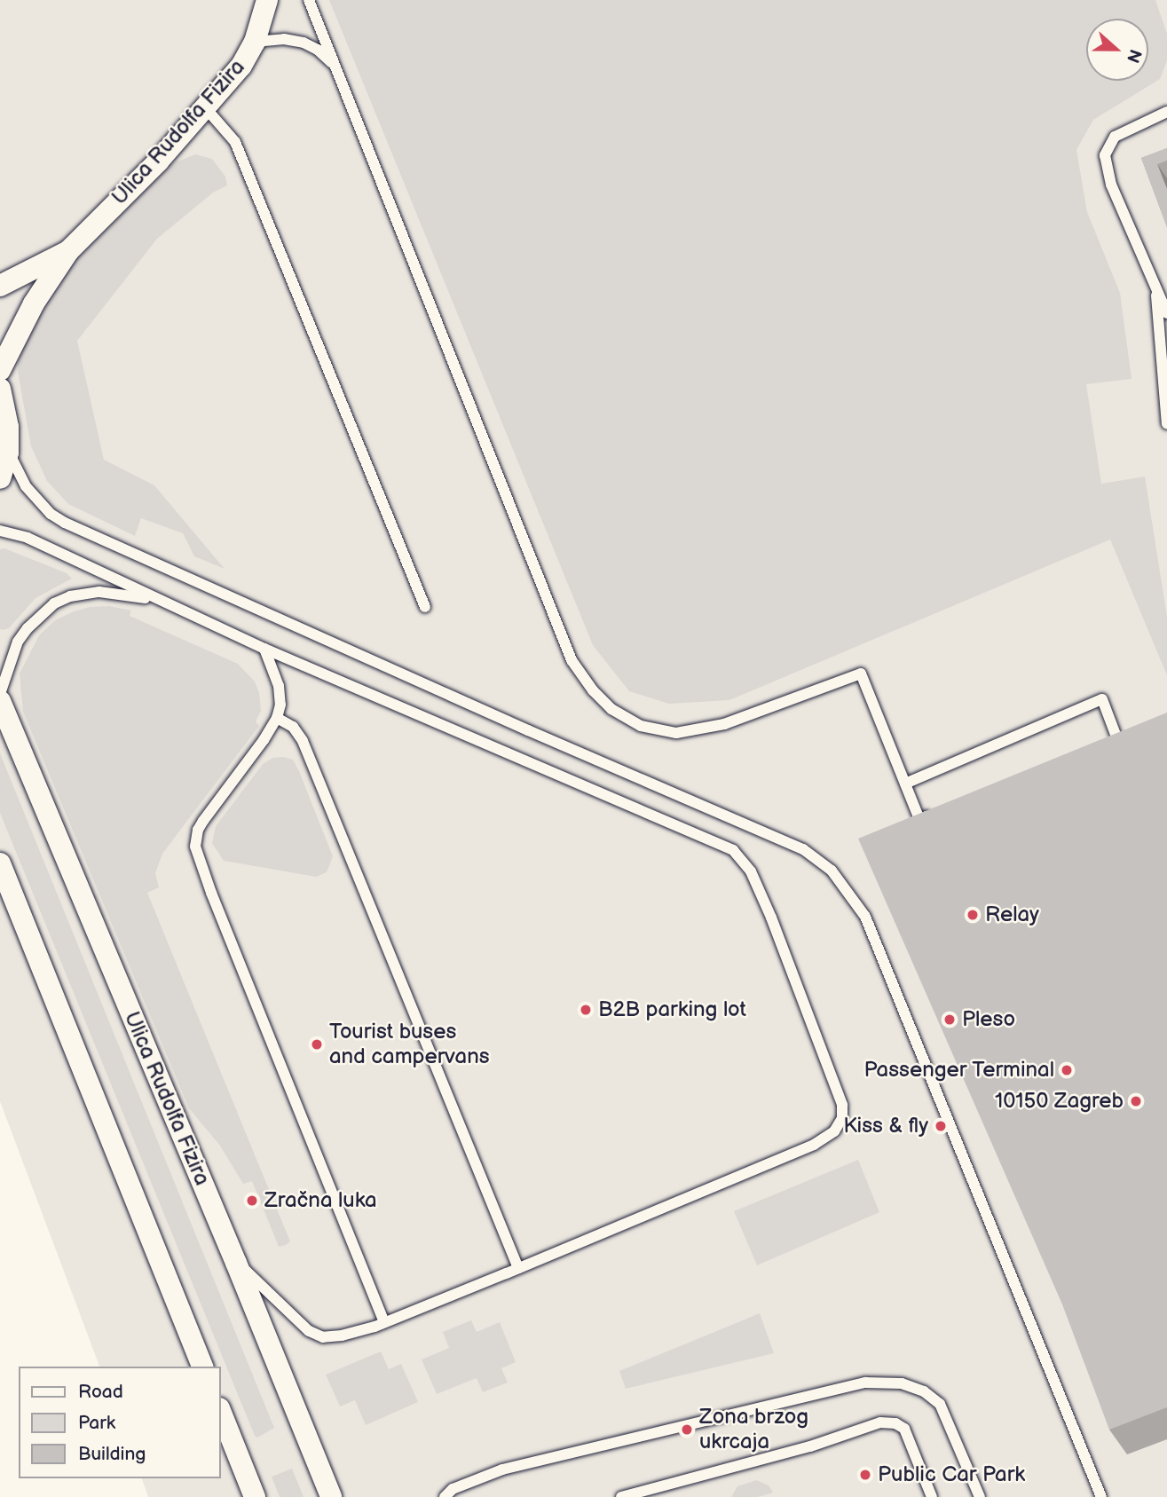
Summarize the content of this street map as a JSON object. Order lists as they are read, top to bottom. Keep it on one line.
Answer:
{"streets":{"street":["Ulica Rudolfa Fizira"]},"places":["Relay","B2B parking lot","Pleso","Tourist buses and campervans","Passenger Terminal","10150 Zagreb","Kiss & fly","Zračna luka","Zona brzog ukrcaja","Public Car Park"],"legend":["Road","Park","Building"],"north":"right"}
